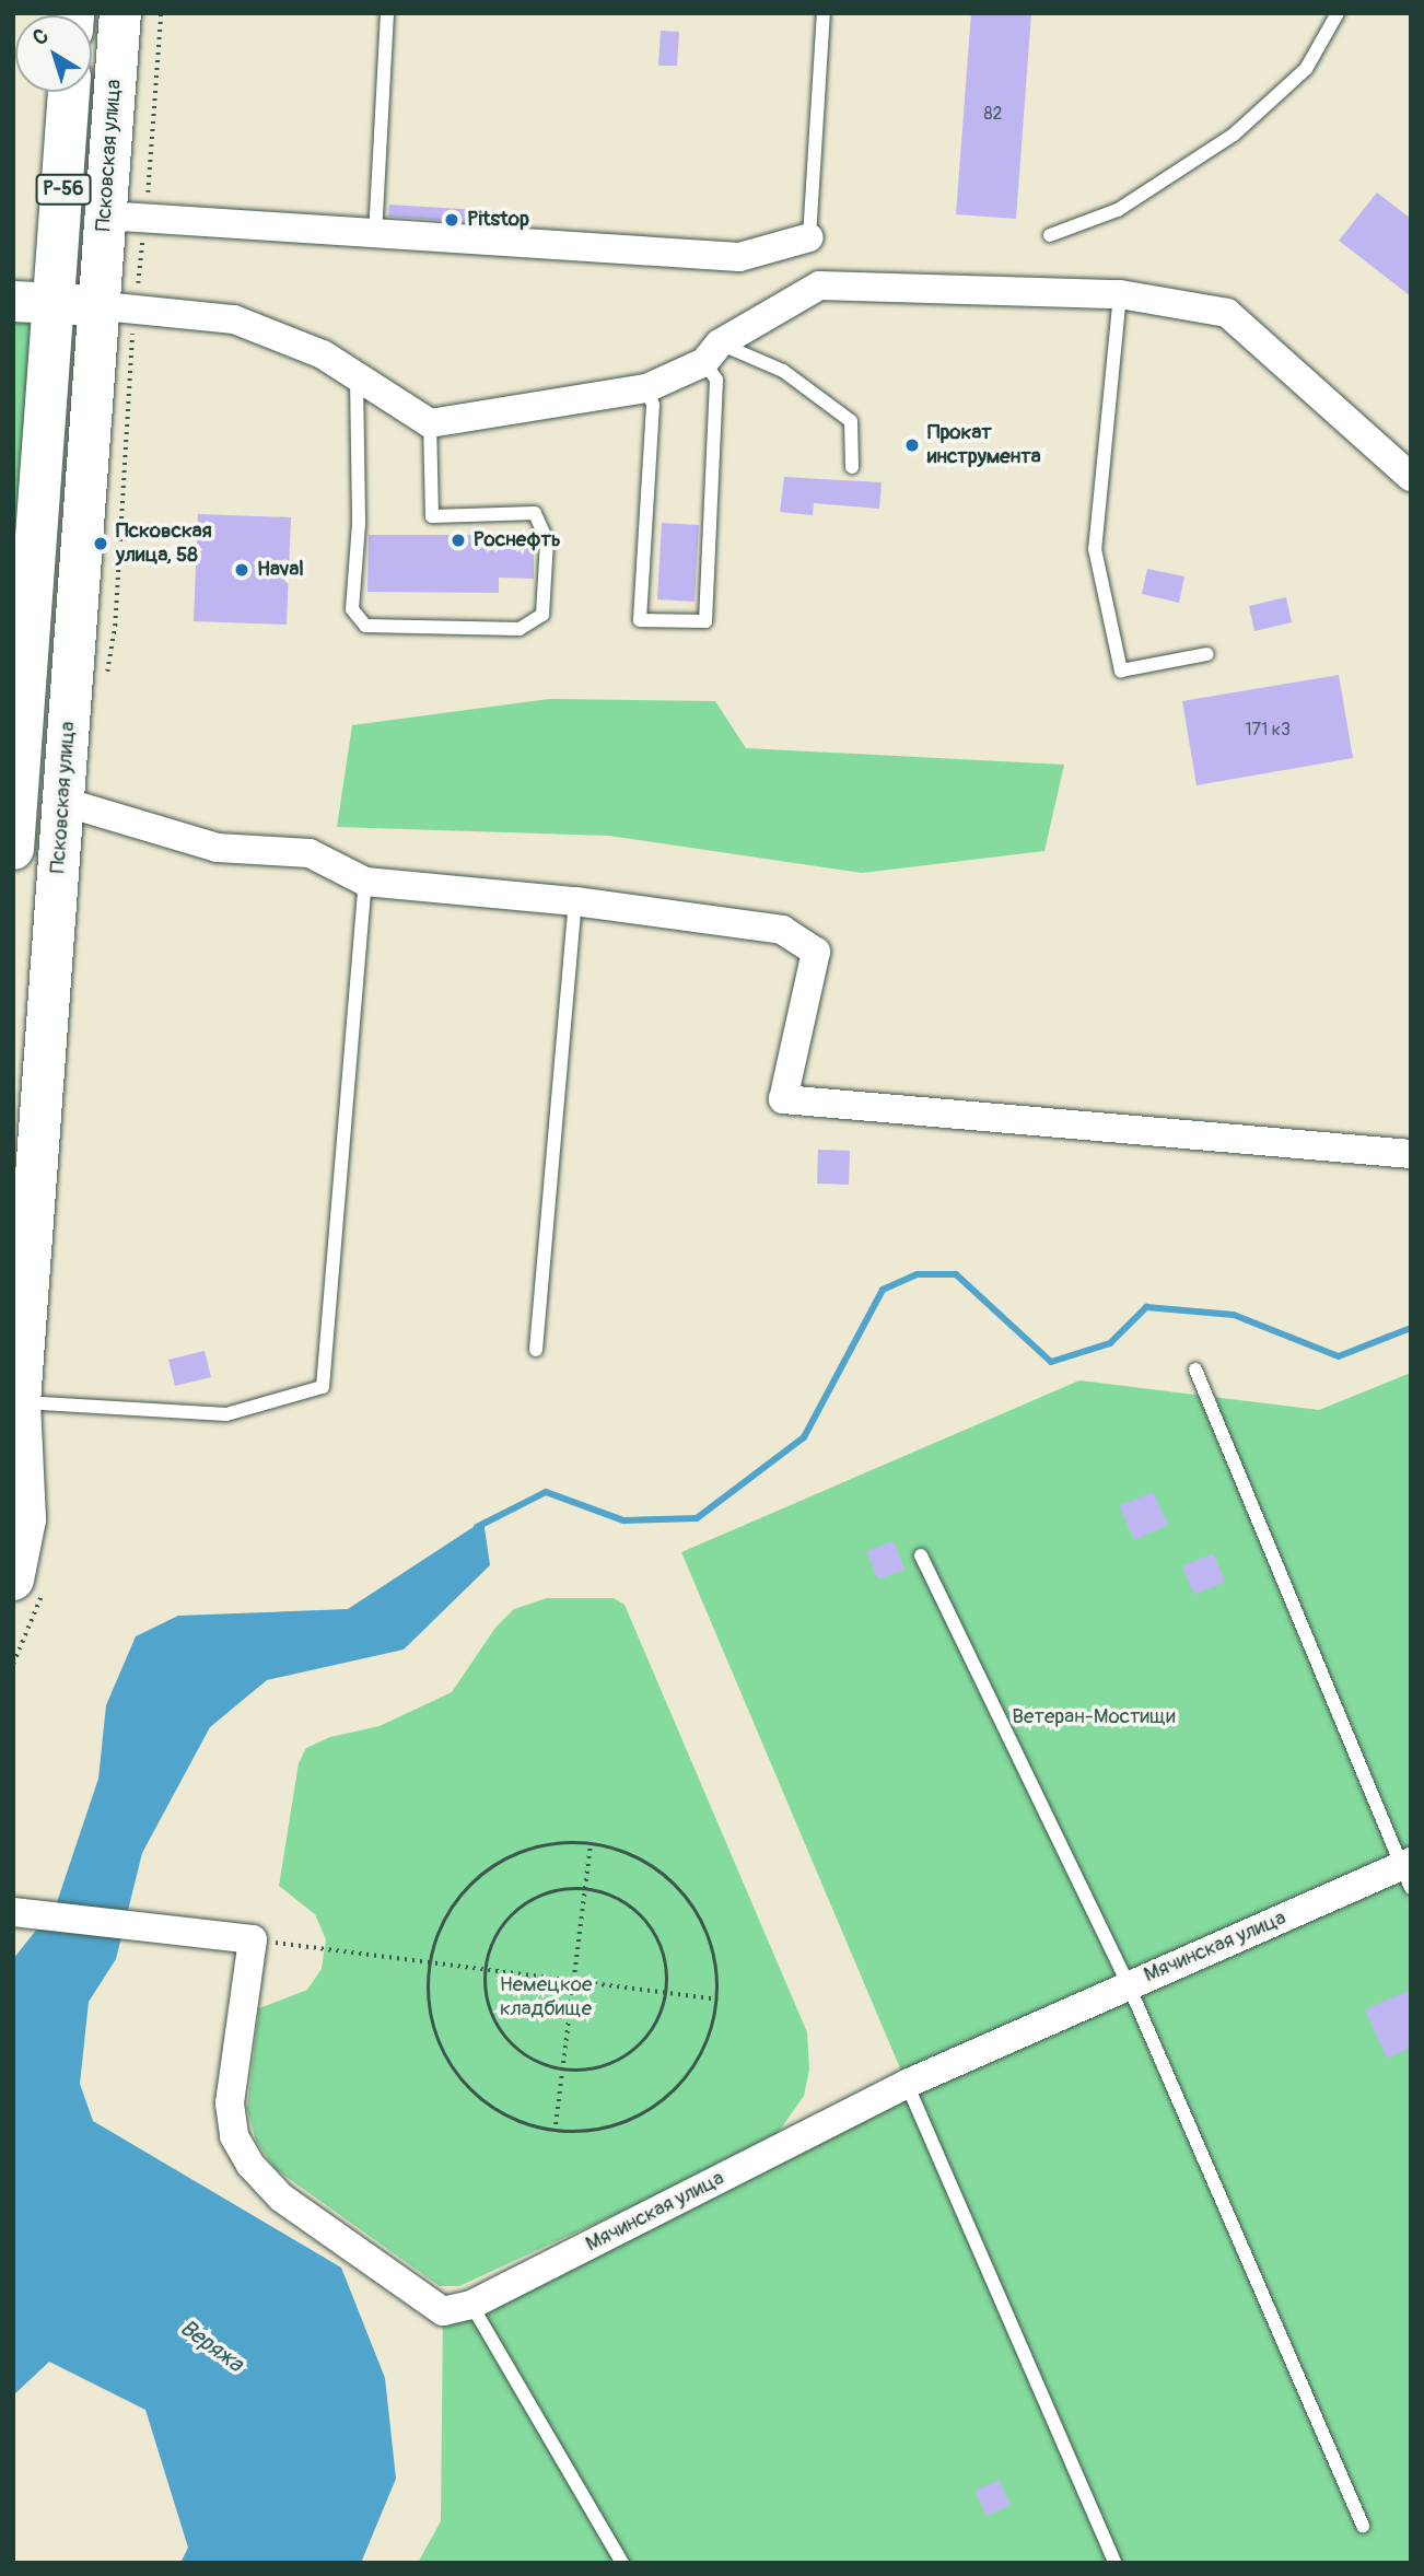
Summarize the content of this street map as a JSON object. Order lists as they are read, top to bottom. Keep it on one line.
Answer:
{"streets":{"main road":["Псковская улица","Р-56"],"street":["Мячинская улица"]},"water":["Веряжа"],"parks":["Ветеран-Мостищи","Немецкое кладбище"],"places":["Pitstop","Прокат инструмента","Роснефть","Псковская улица, 58","Haval"],"house_numbers":["82","171 к3"],"north":"top left"}
